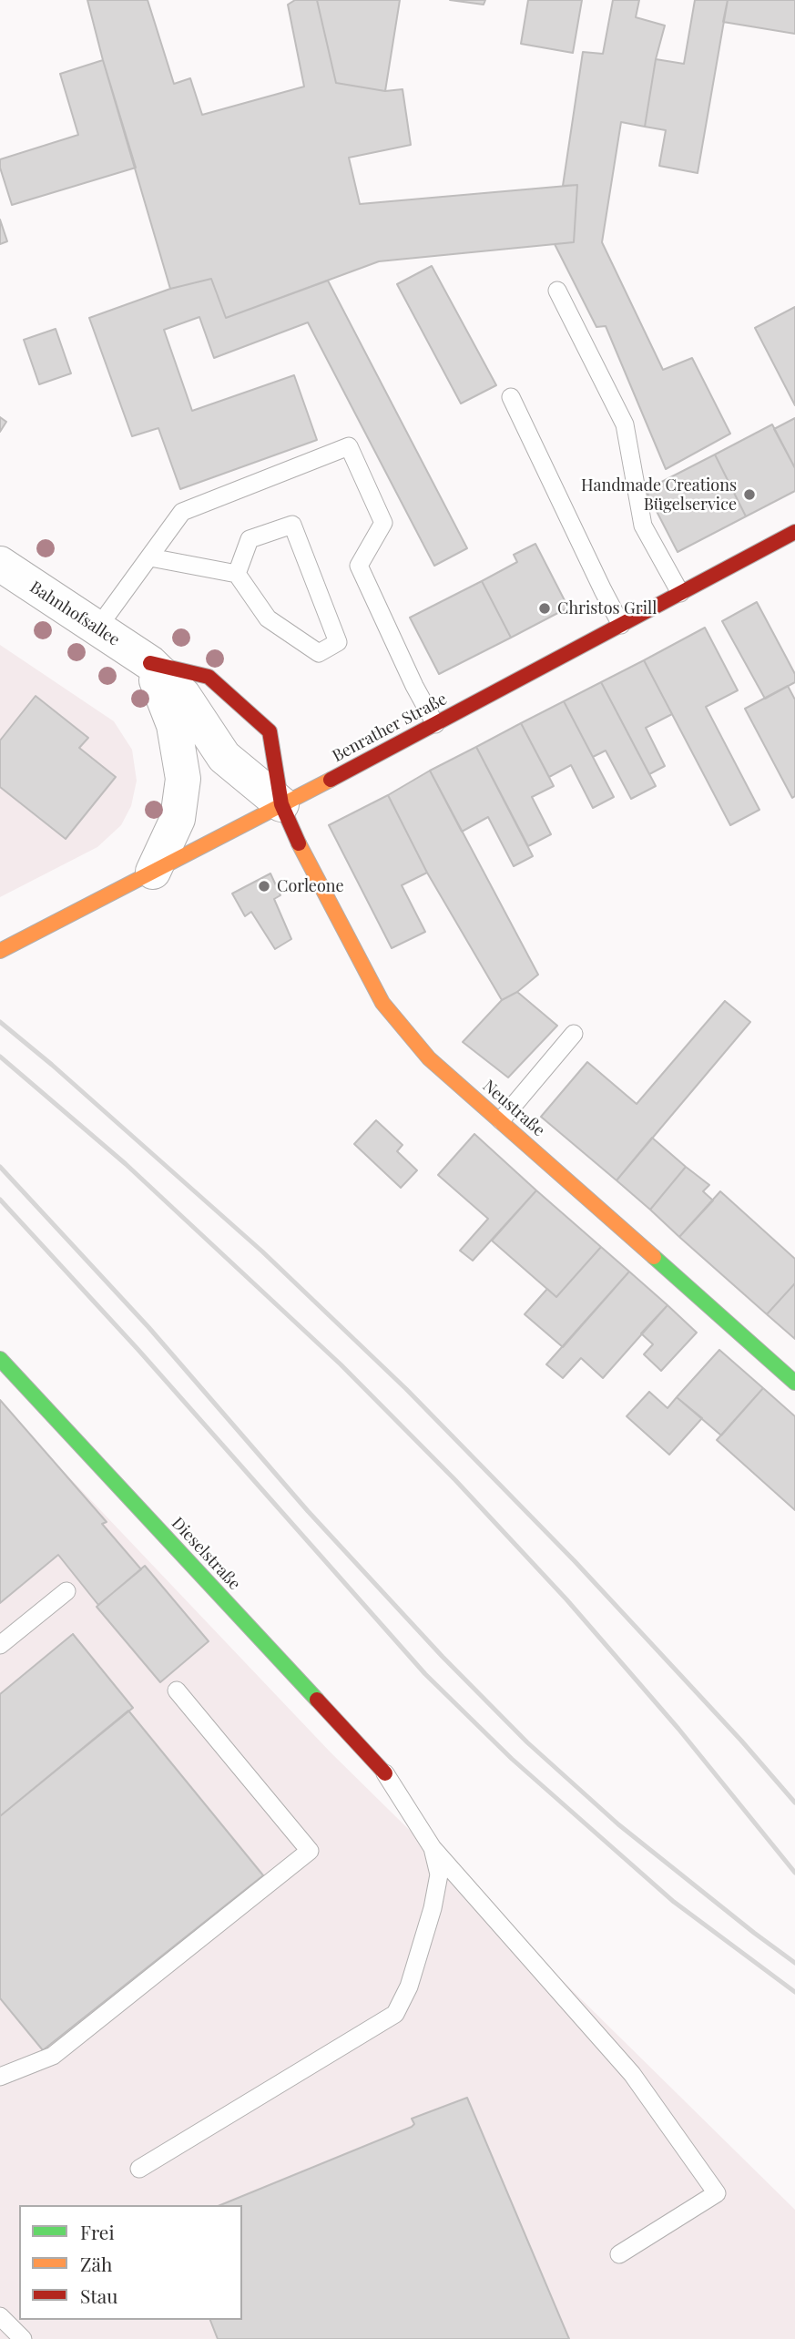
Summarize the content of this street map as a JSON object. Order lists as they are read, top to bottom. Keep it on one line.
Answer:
{"streets":{"street":["Bahnhofsallee","Benrather Straße","Neustraße","Dieselstraße"]},"crossings":[["Bahnhofsallee","Benrather Straße"],["Bahnhofsallee","Neustraße"],["Benrather Straße","Neustraße"]],"places":["Handmade Creations Bügelservice","Christos Grill","Corleone"],"legend":["Frei","Zäh","Stau"]}
